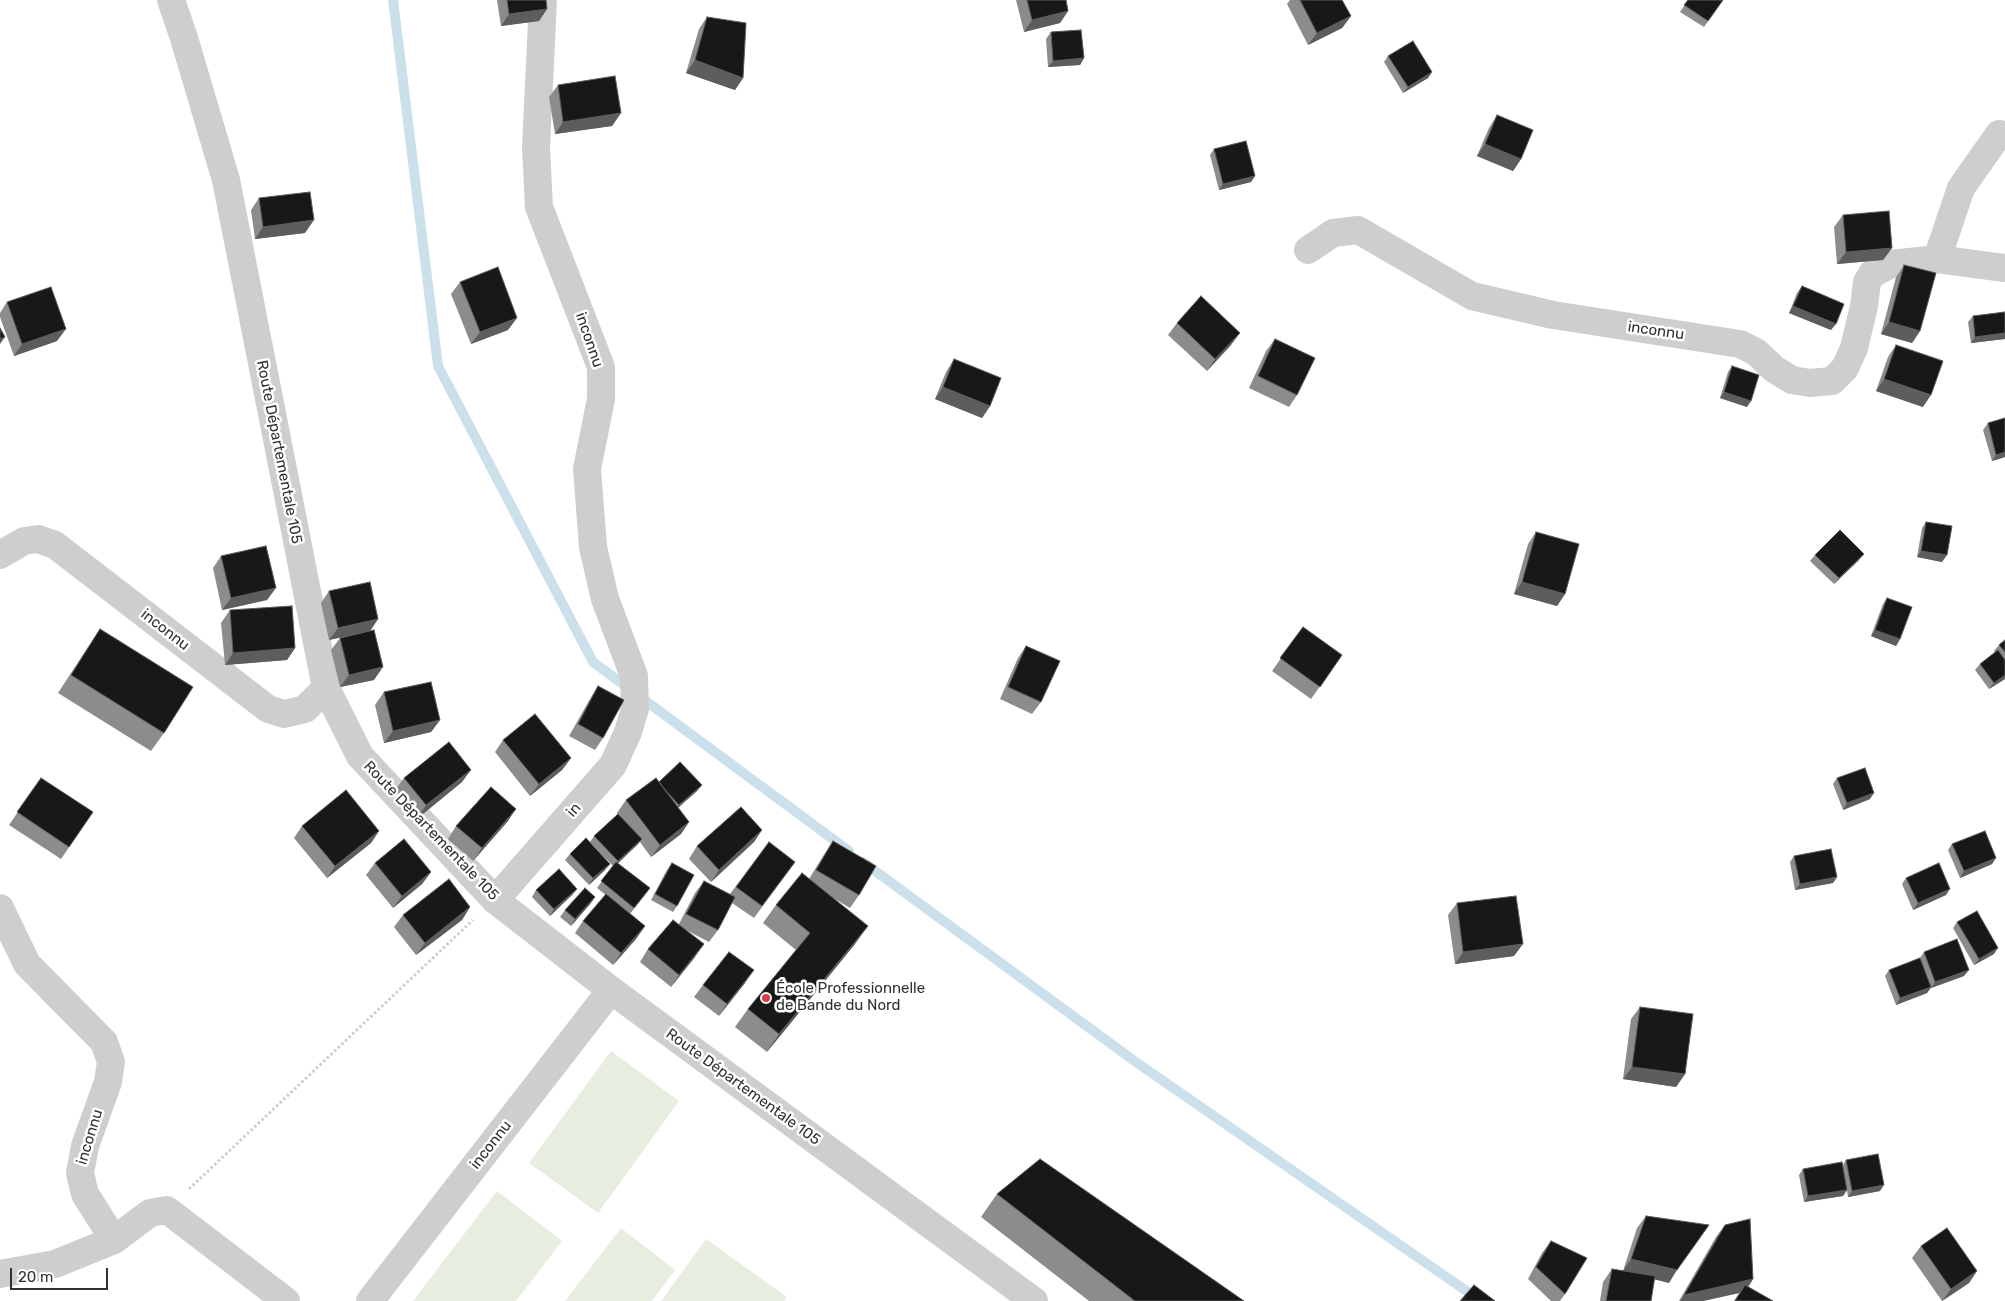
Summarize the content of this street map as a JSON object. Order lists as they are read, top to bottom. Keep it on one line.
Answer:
{"streets":{"street":["inconnu","Route Départementale 105","in"]},"crossings":[["inconnu","Route Départementale 105"],["inconnu","in"],["Route Départementale 105","in"]],"places":["École Professionnelle de Bande du Nord"],"scale_bar":"20 m"}
